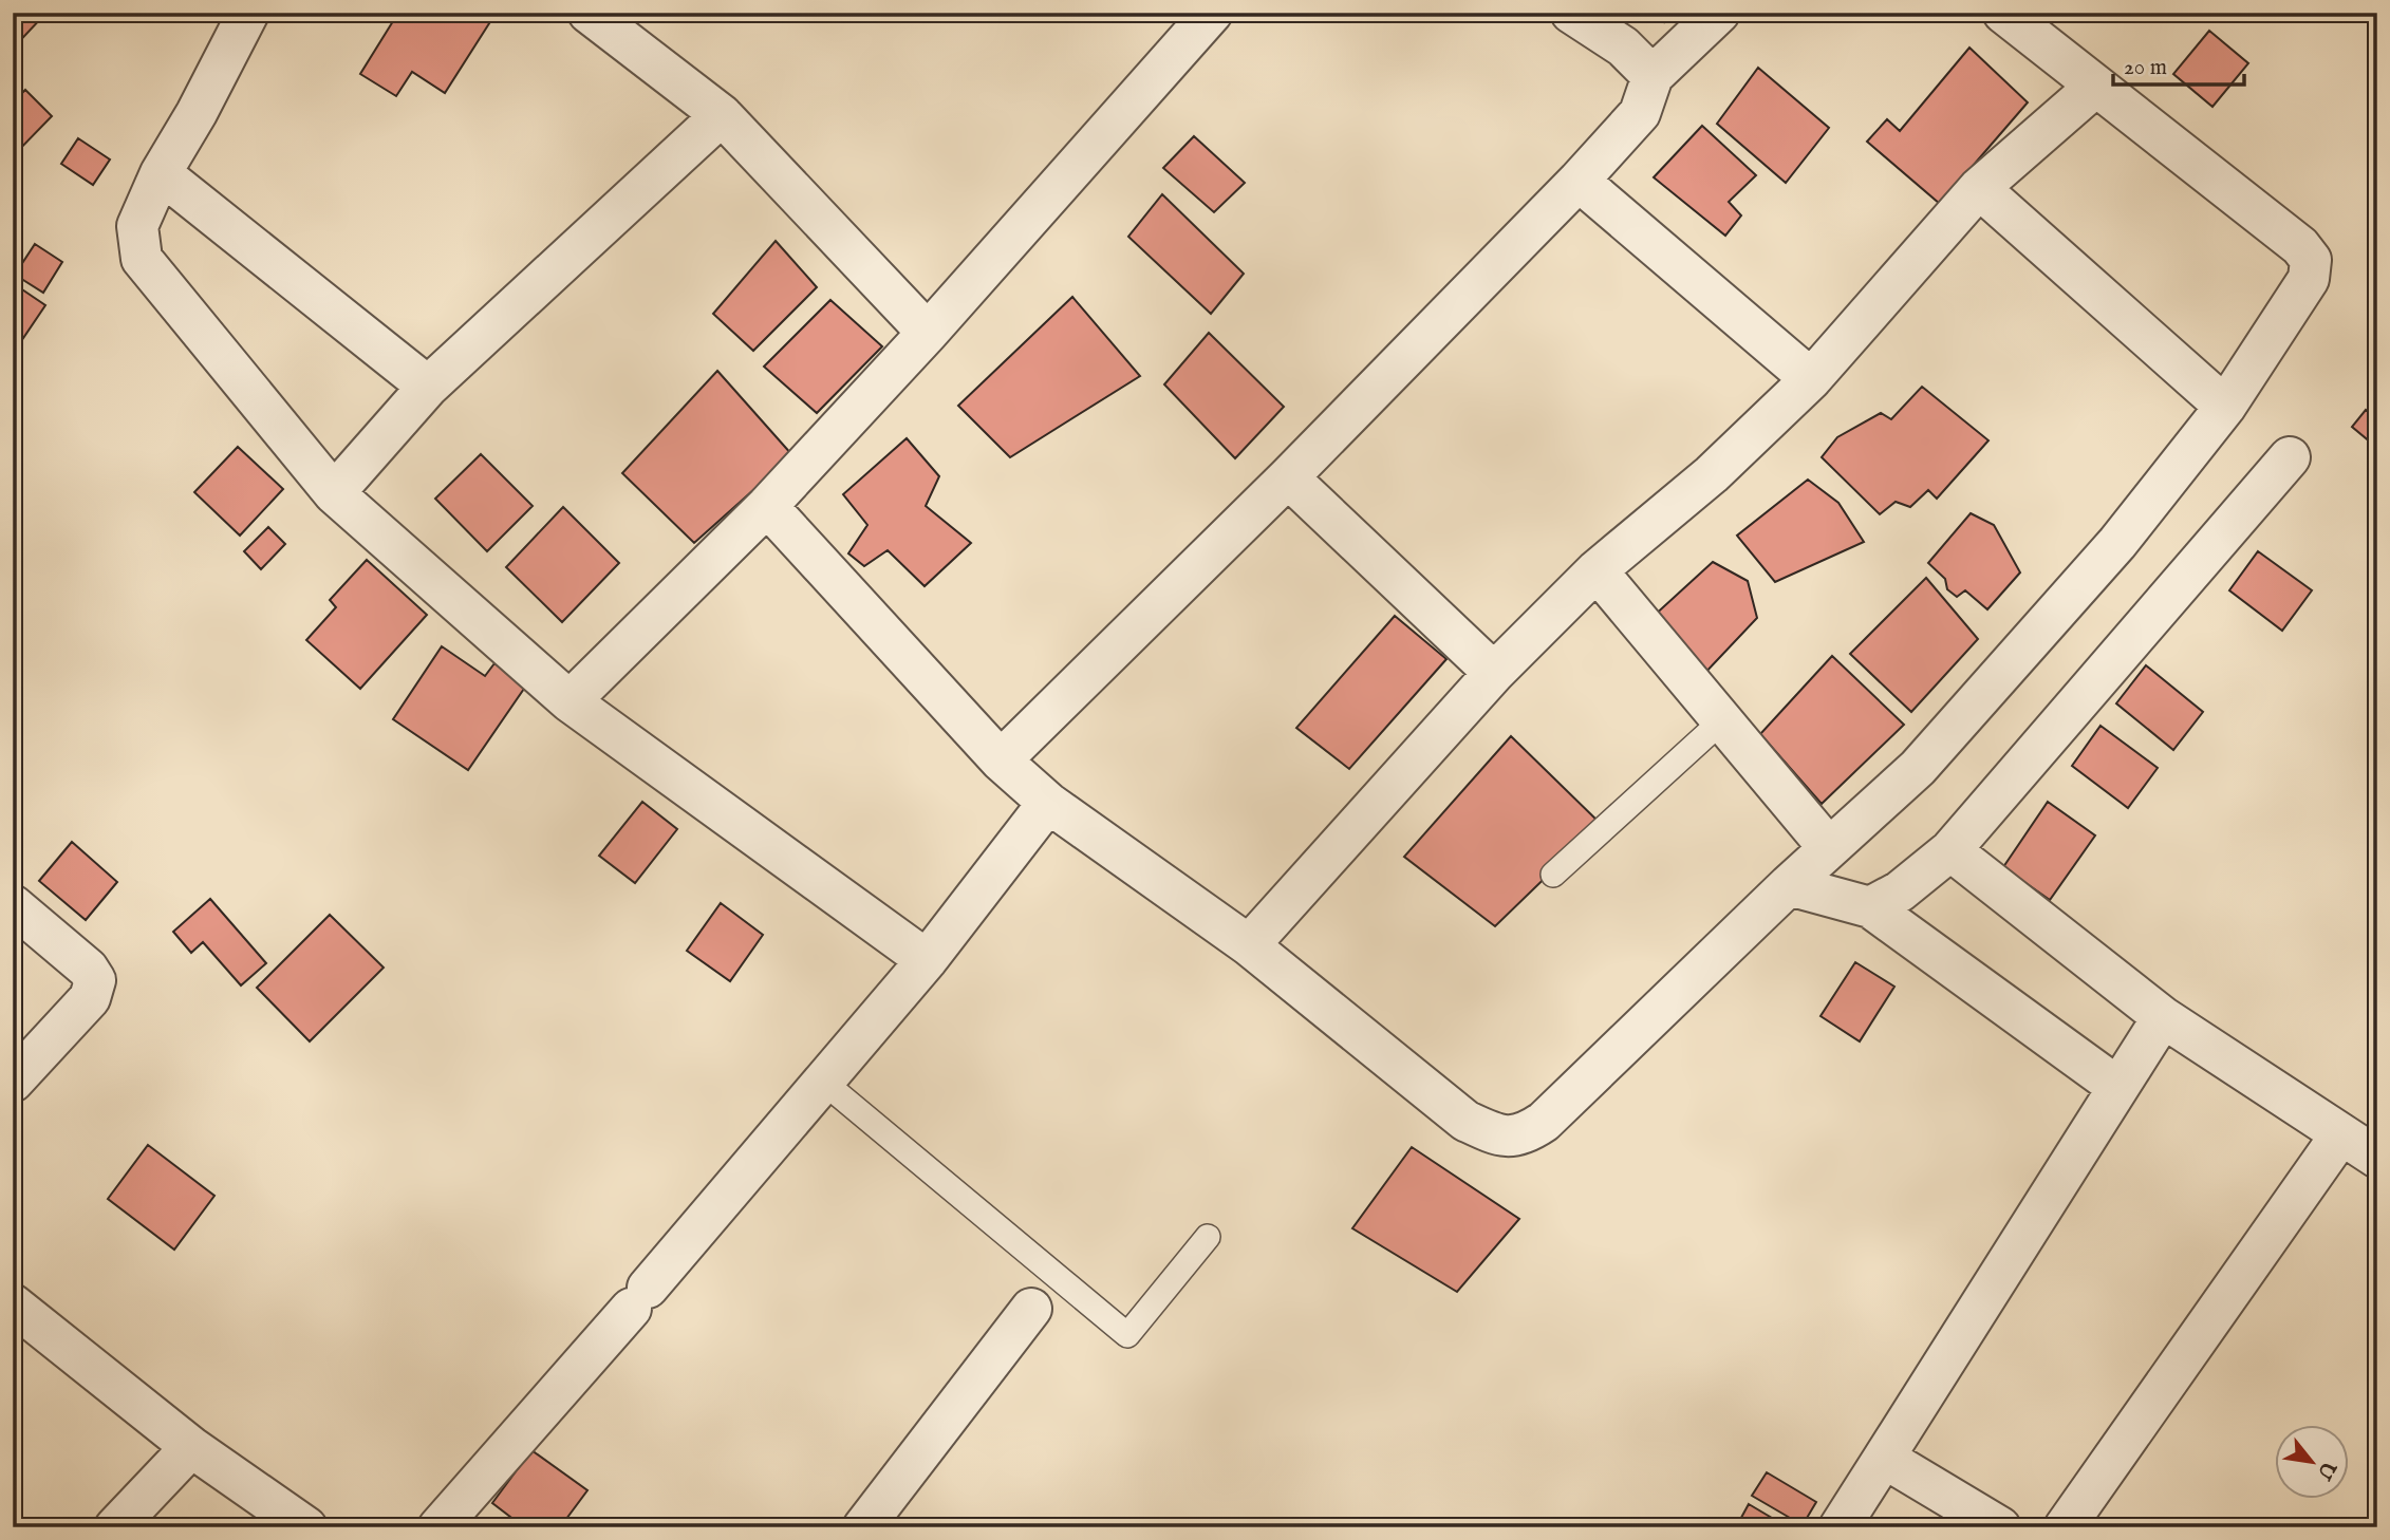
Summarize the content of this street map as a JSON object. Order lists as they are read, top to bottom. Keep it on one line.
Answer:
{"scale_bar":"20 m","north":"bottom right"}
